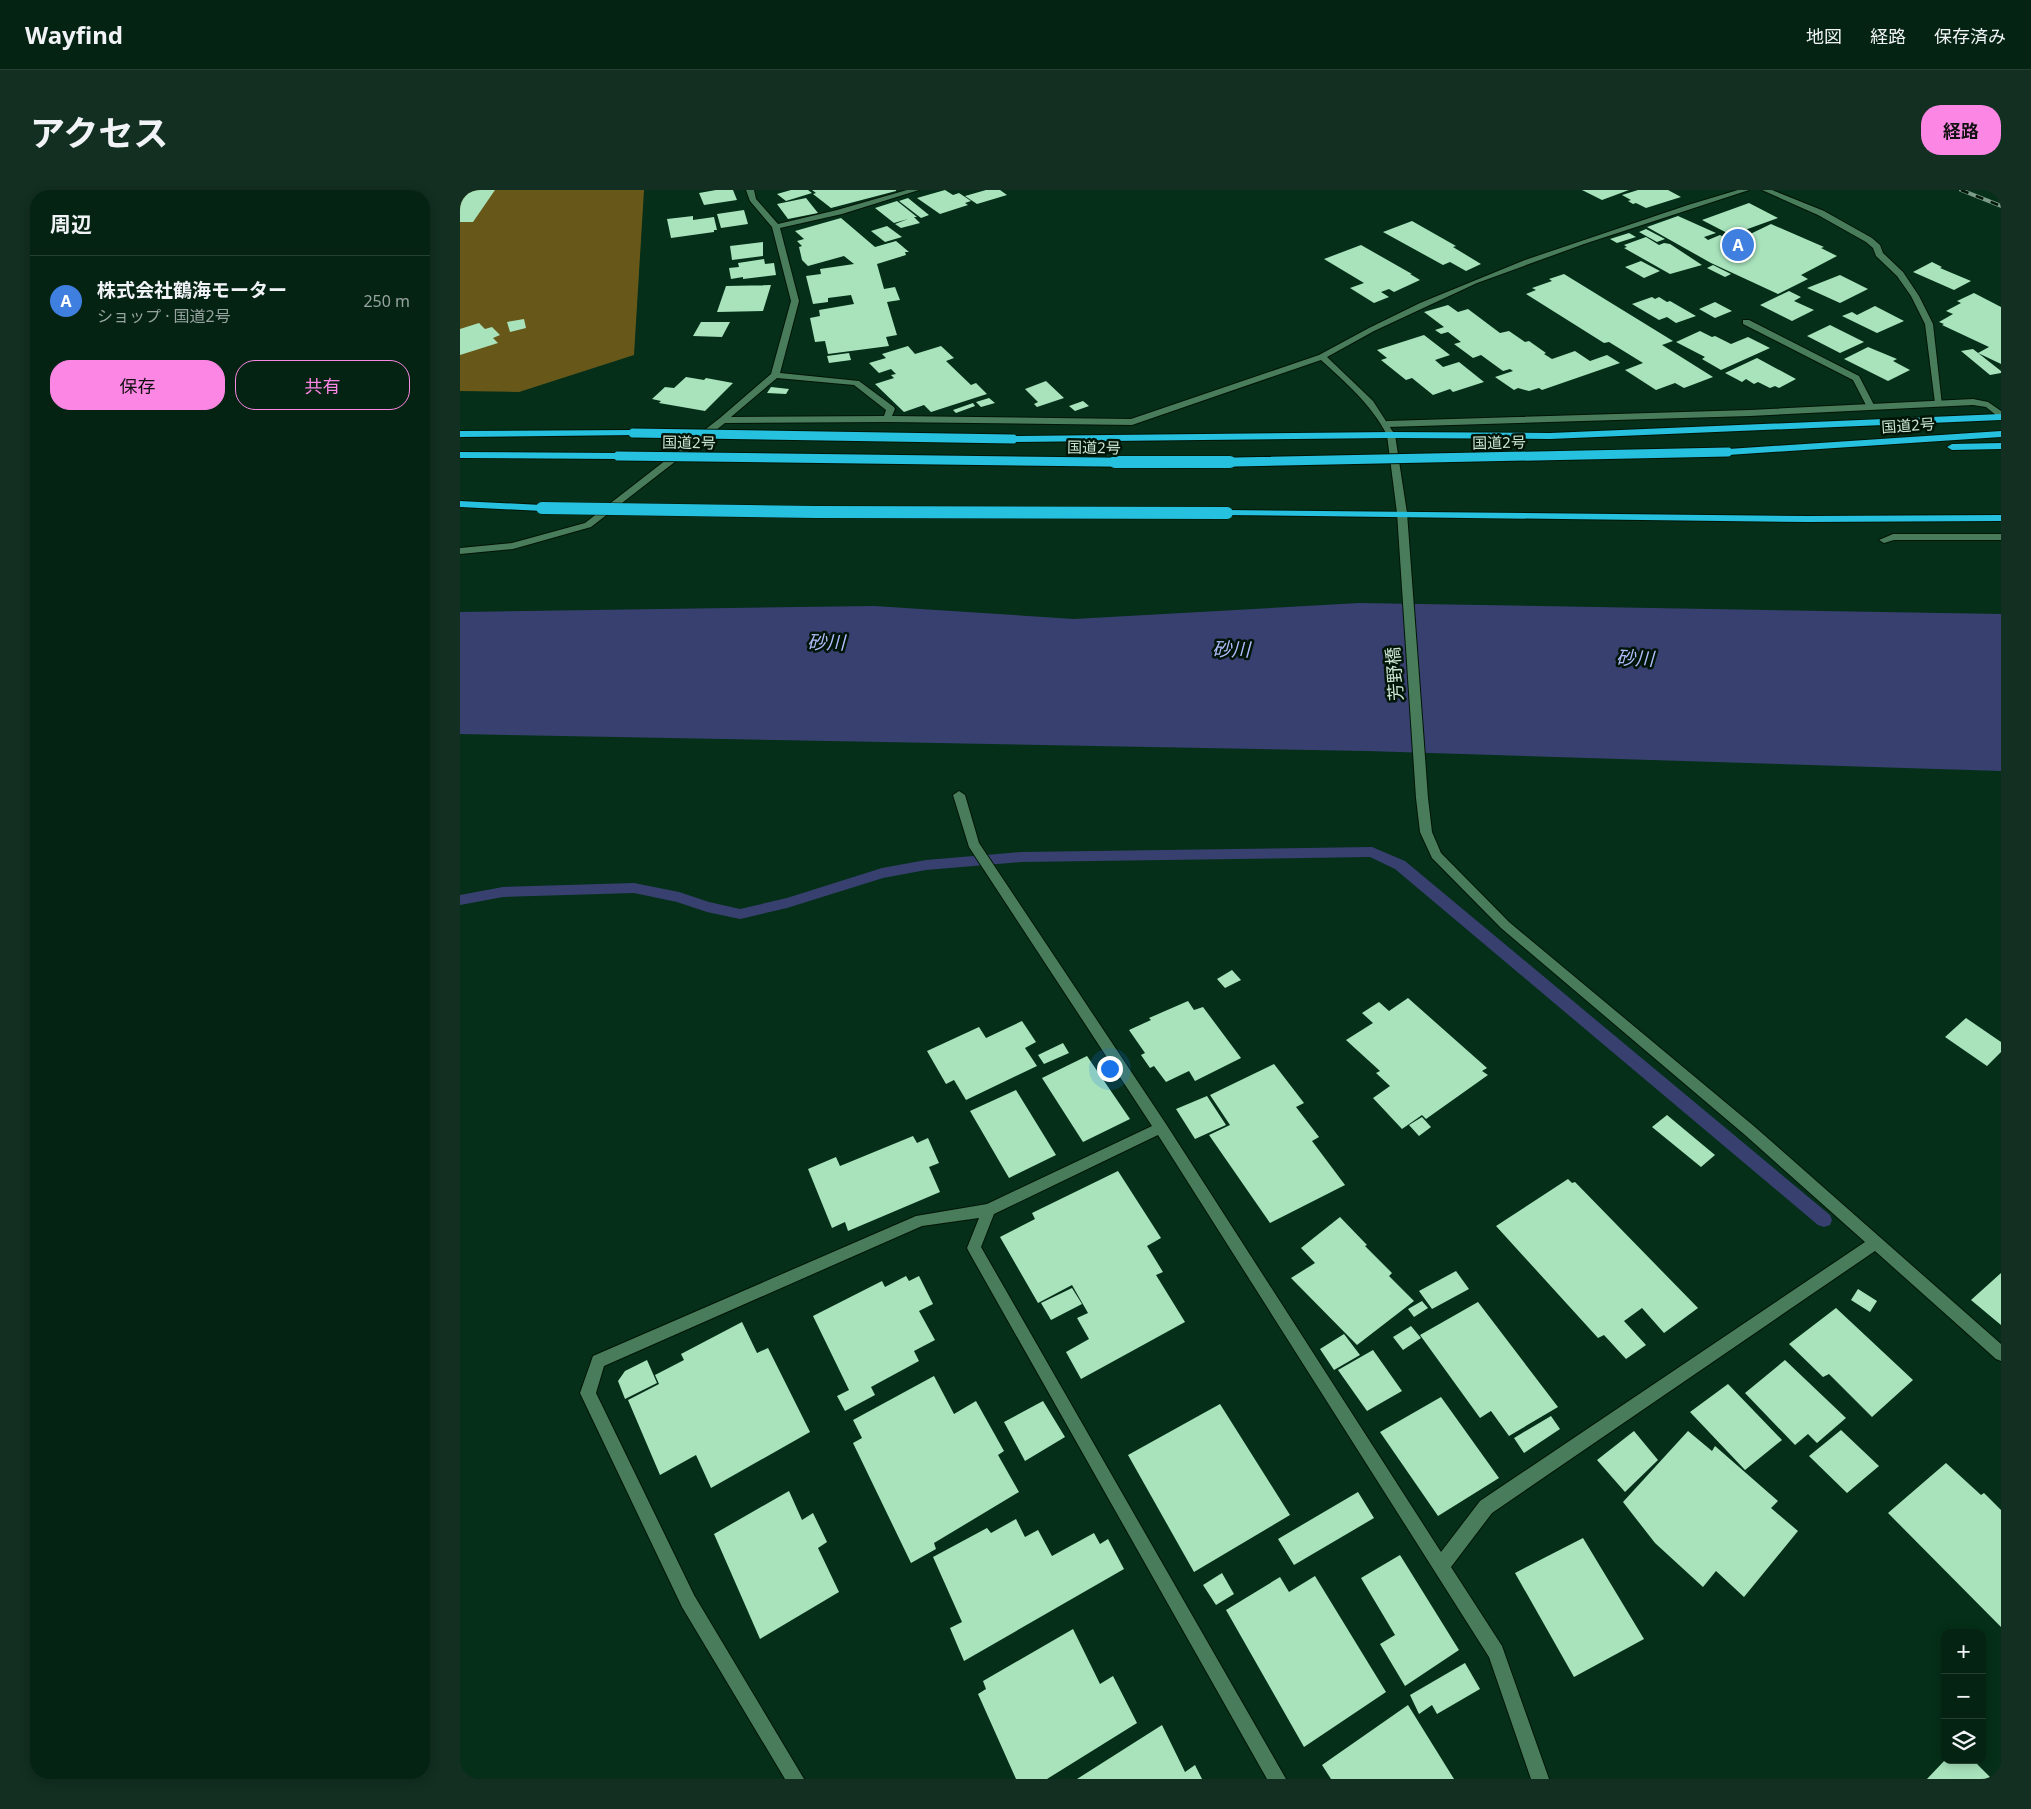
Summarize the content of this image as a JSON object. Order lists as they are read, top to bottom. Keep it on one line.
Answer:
{"streets":{"highway":["国道2号"],"street":["芳野橋"]},"water":["砂川"],"page":{"header":"Wayfind","nav":["地図","経路","保存済み"],"title":"アクセス","buttons":["経路",["保存","共有"]],"heading":"周辺","pins":"A","list":[{"mark":"A","name":"株式会社鶴海モーター","note":"ショップ · 国道2号","value":"250 m"}],"map_buttons":["+","−"]}}
